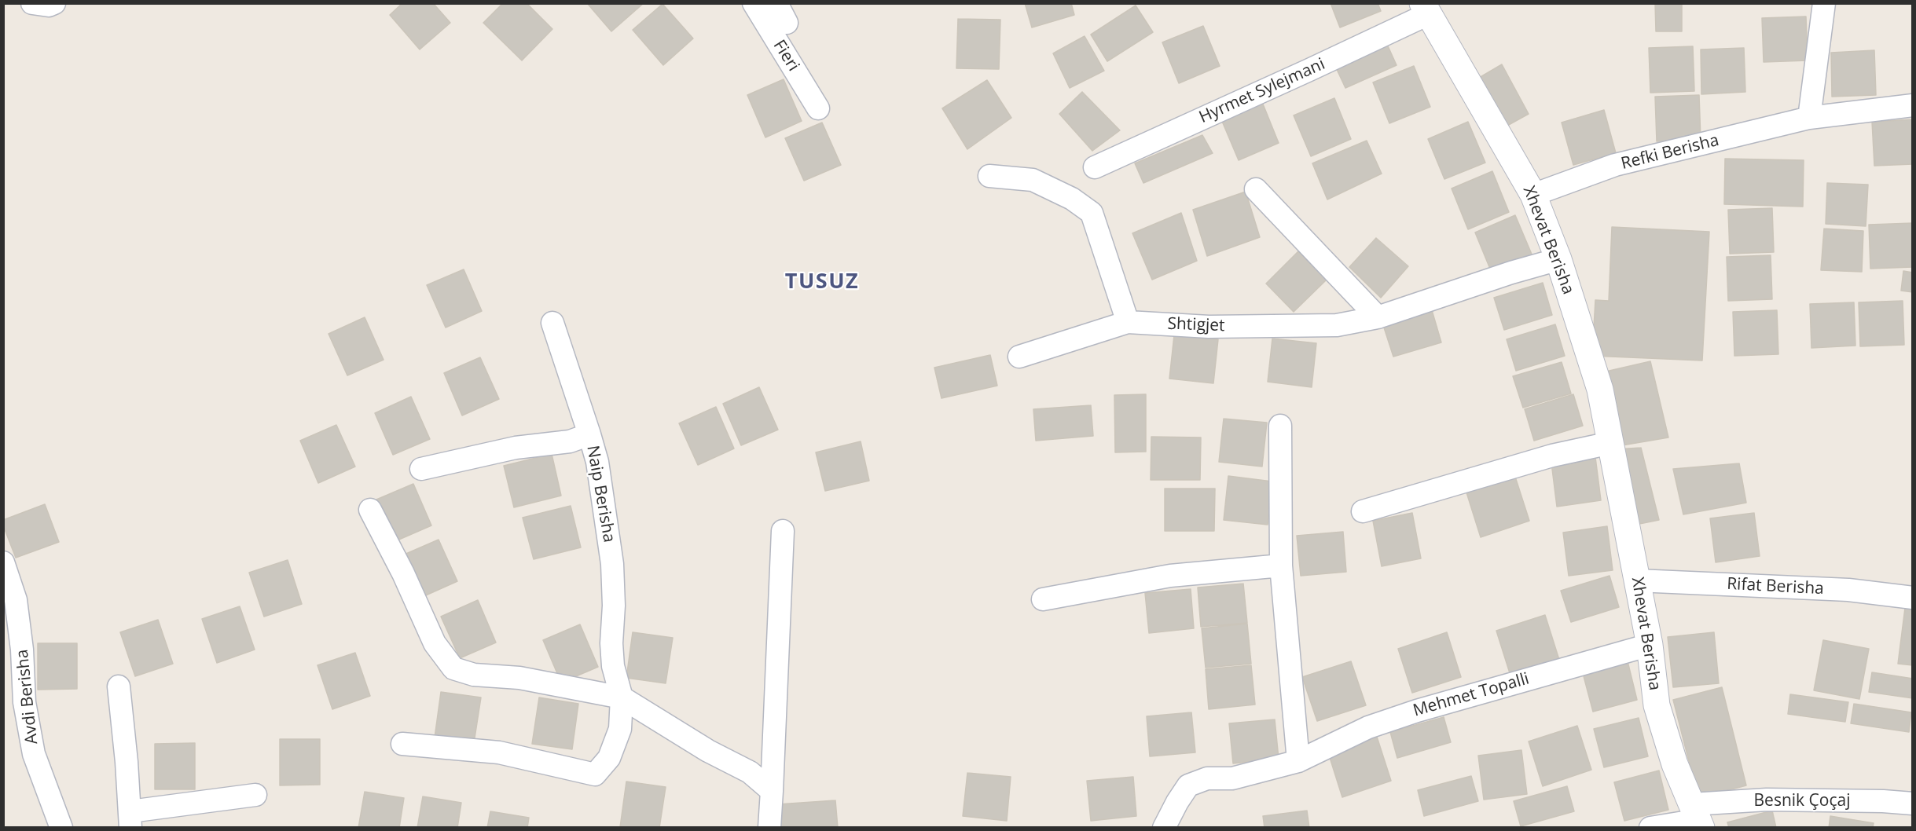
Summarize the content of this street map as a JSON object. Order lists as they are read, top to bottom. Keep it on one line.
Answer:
{"streets":{"street":["Fieri","Hyrmet Sylejmani","Refki Berisha","Xhevat Berisha","Shtigjet","Naip Berisha","Rifat Berisha","Mehmet Topalli","Avdi Berisha","Besnik Çoçaj"]},"crossings":[["Hyrmet Sylejmani","Xhevat Berisha"],["Refki Berisha","Xhevat Berisha"],["Xhevat Berisha","Shtigjet"],["Xhevat Berisha","Rifat Berisha"],["Xhevat Berisha","Mehmet Topalli"],["Xhevat Berisha","Besnik Çoçaj"]],"districts":["TUSUZ"]}
